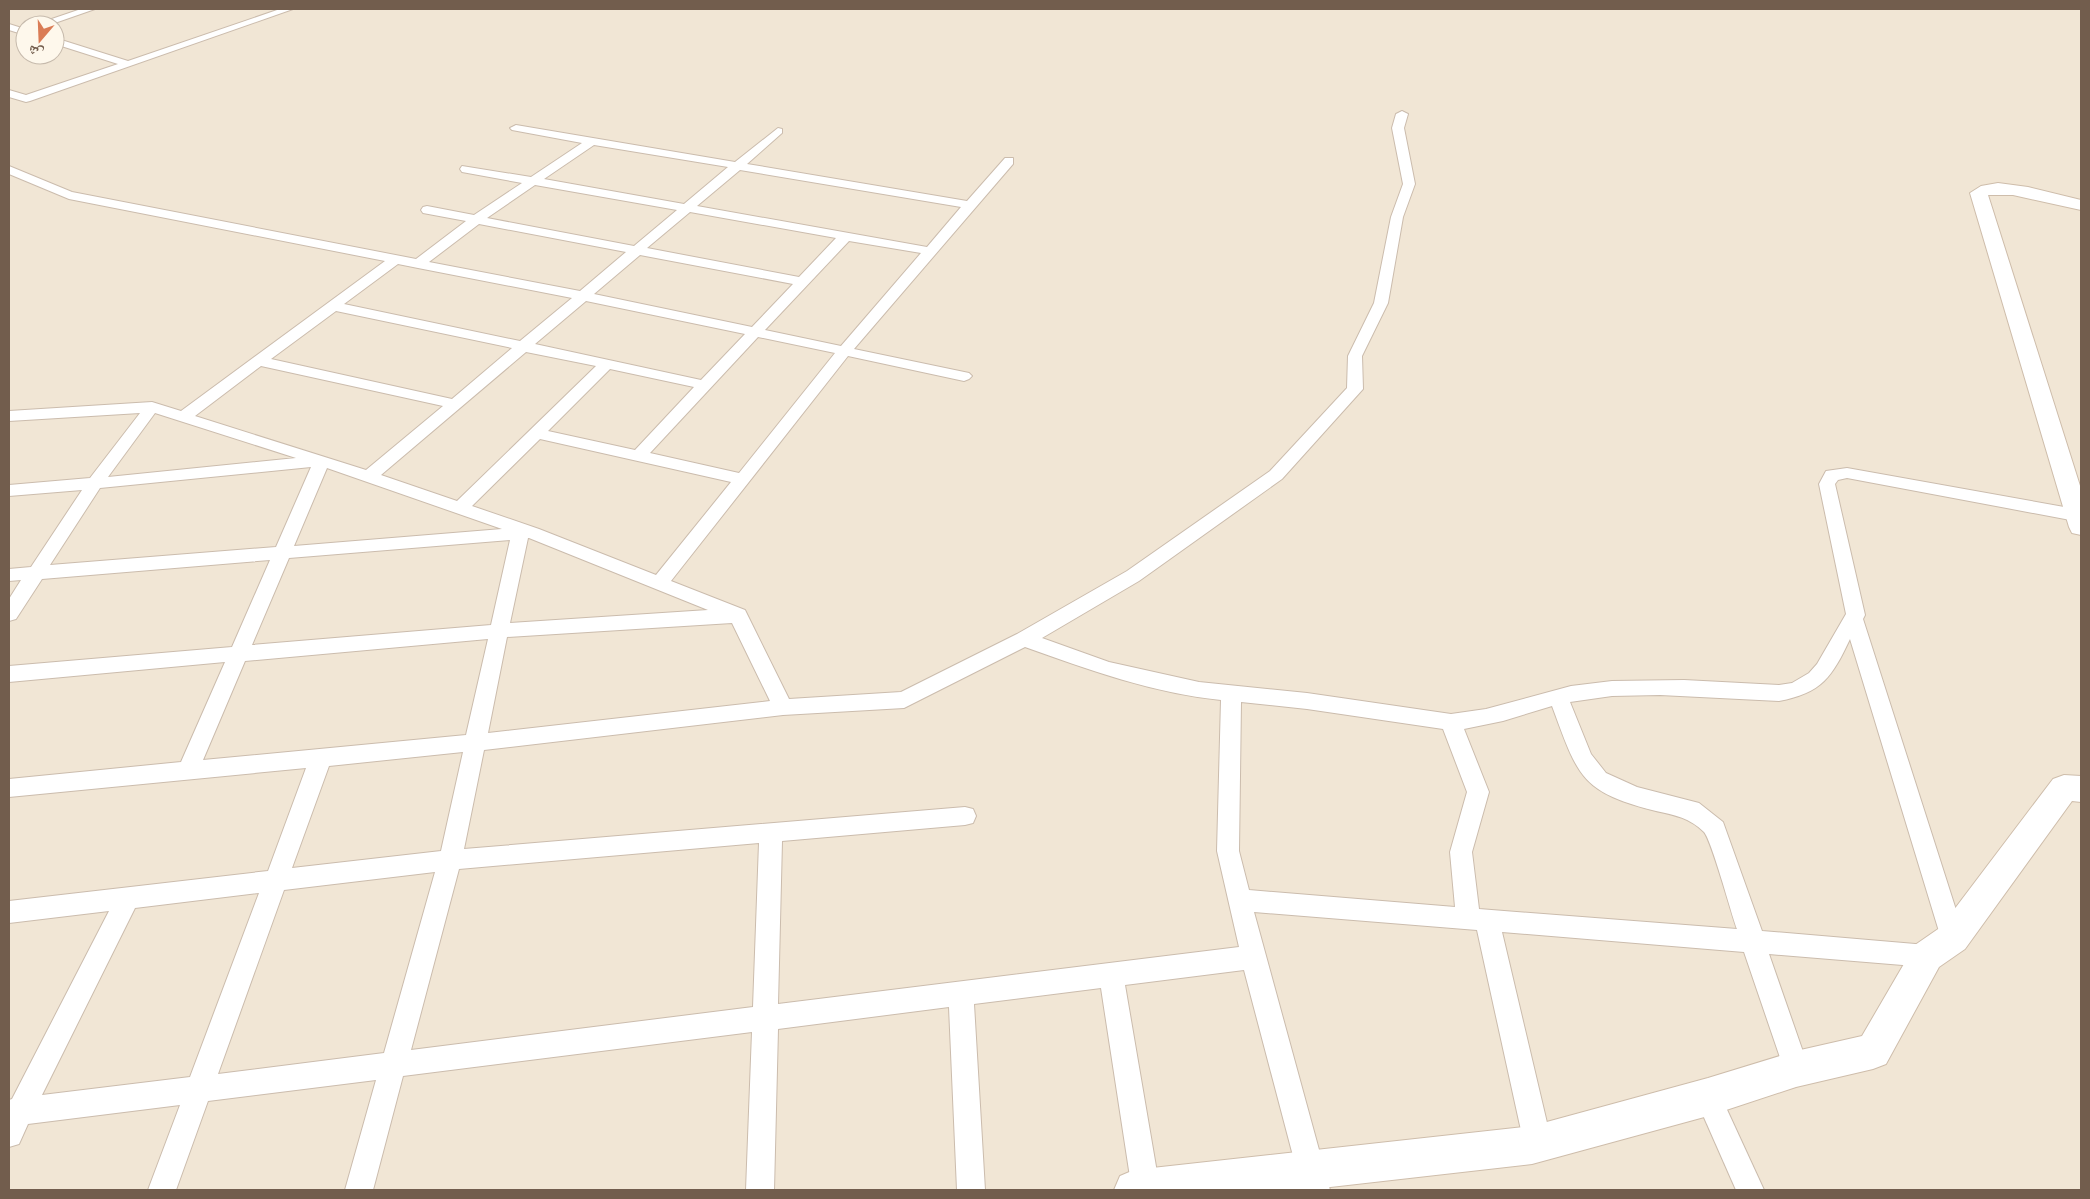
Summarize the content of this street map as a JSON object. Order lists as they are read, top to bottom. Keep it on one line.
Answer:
{"north":"bottom"}
